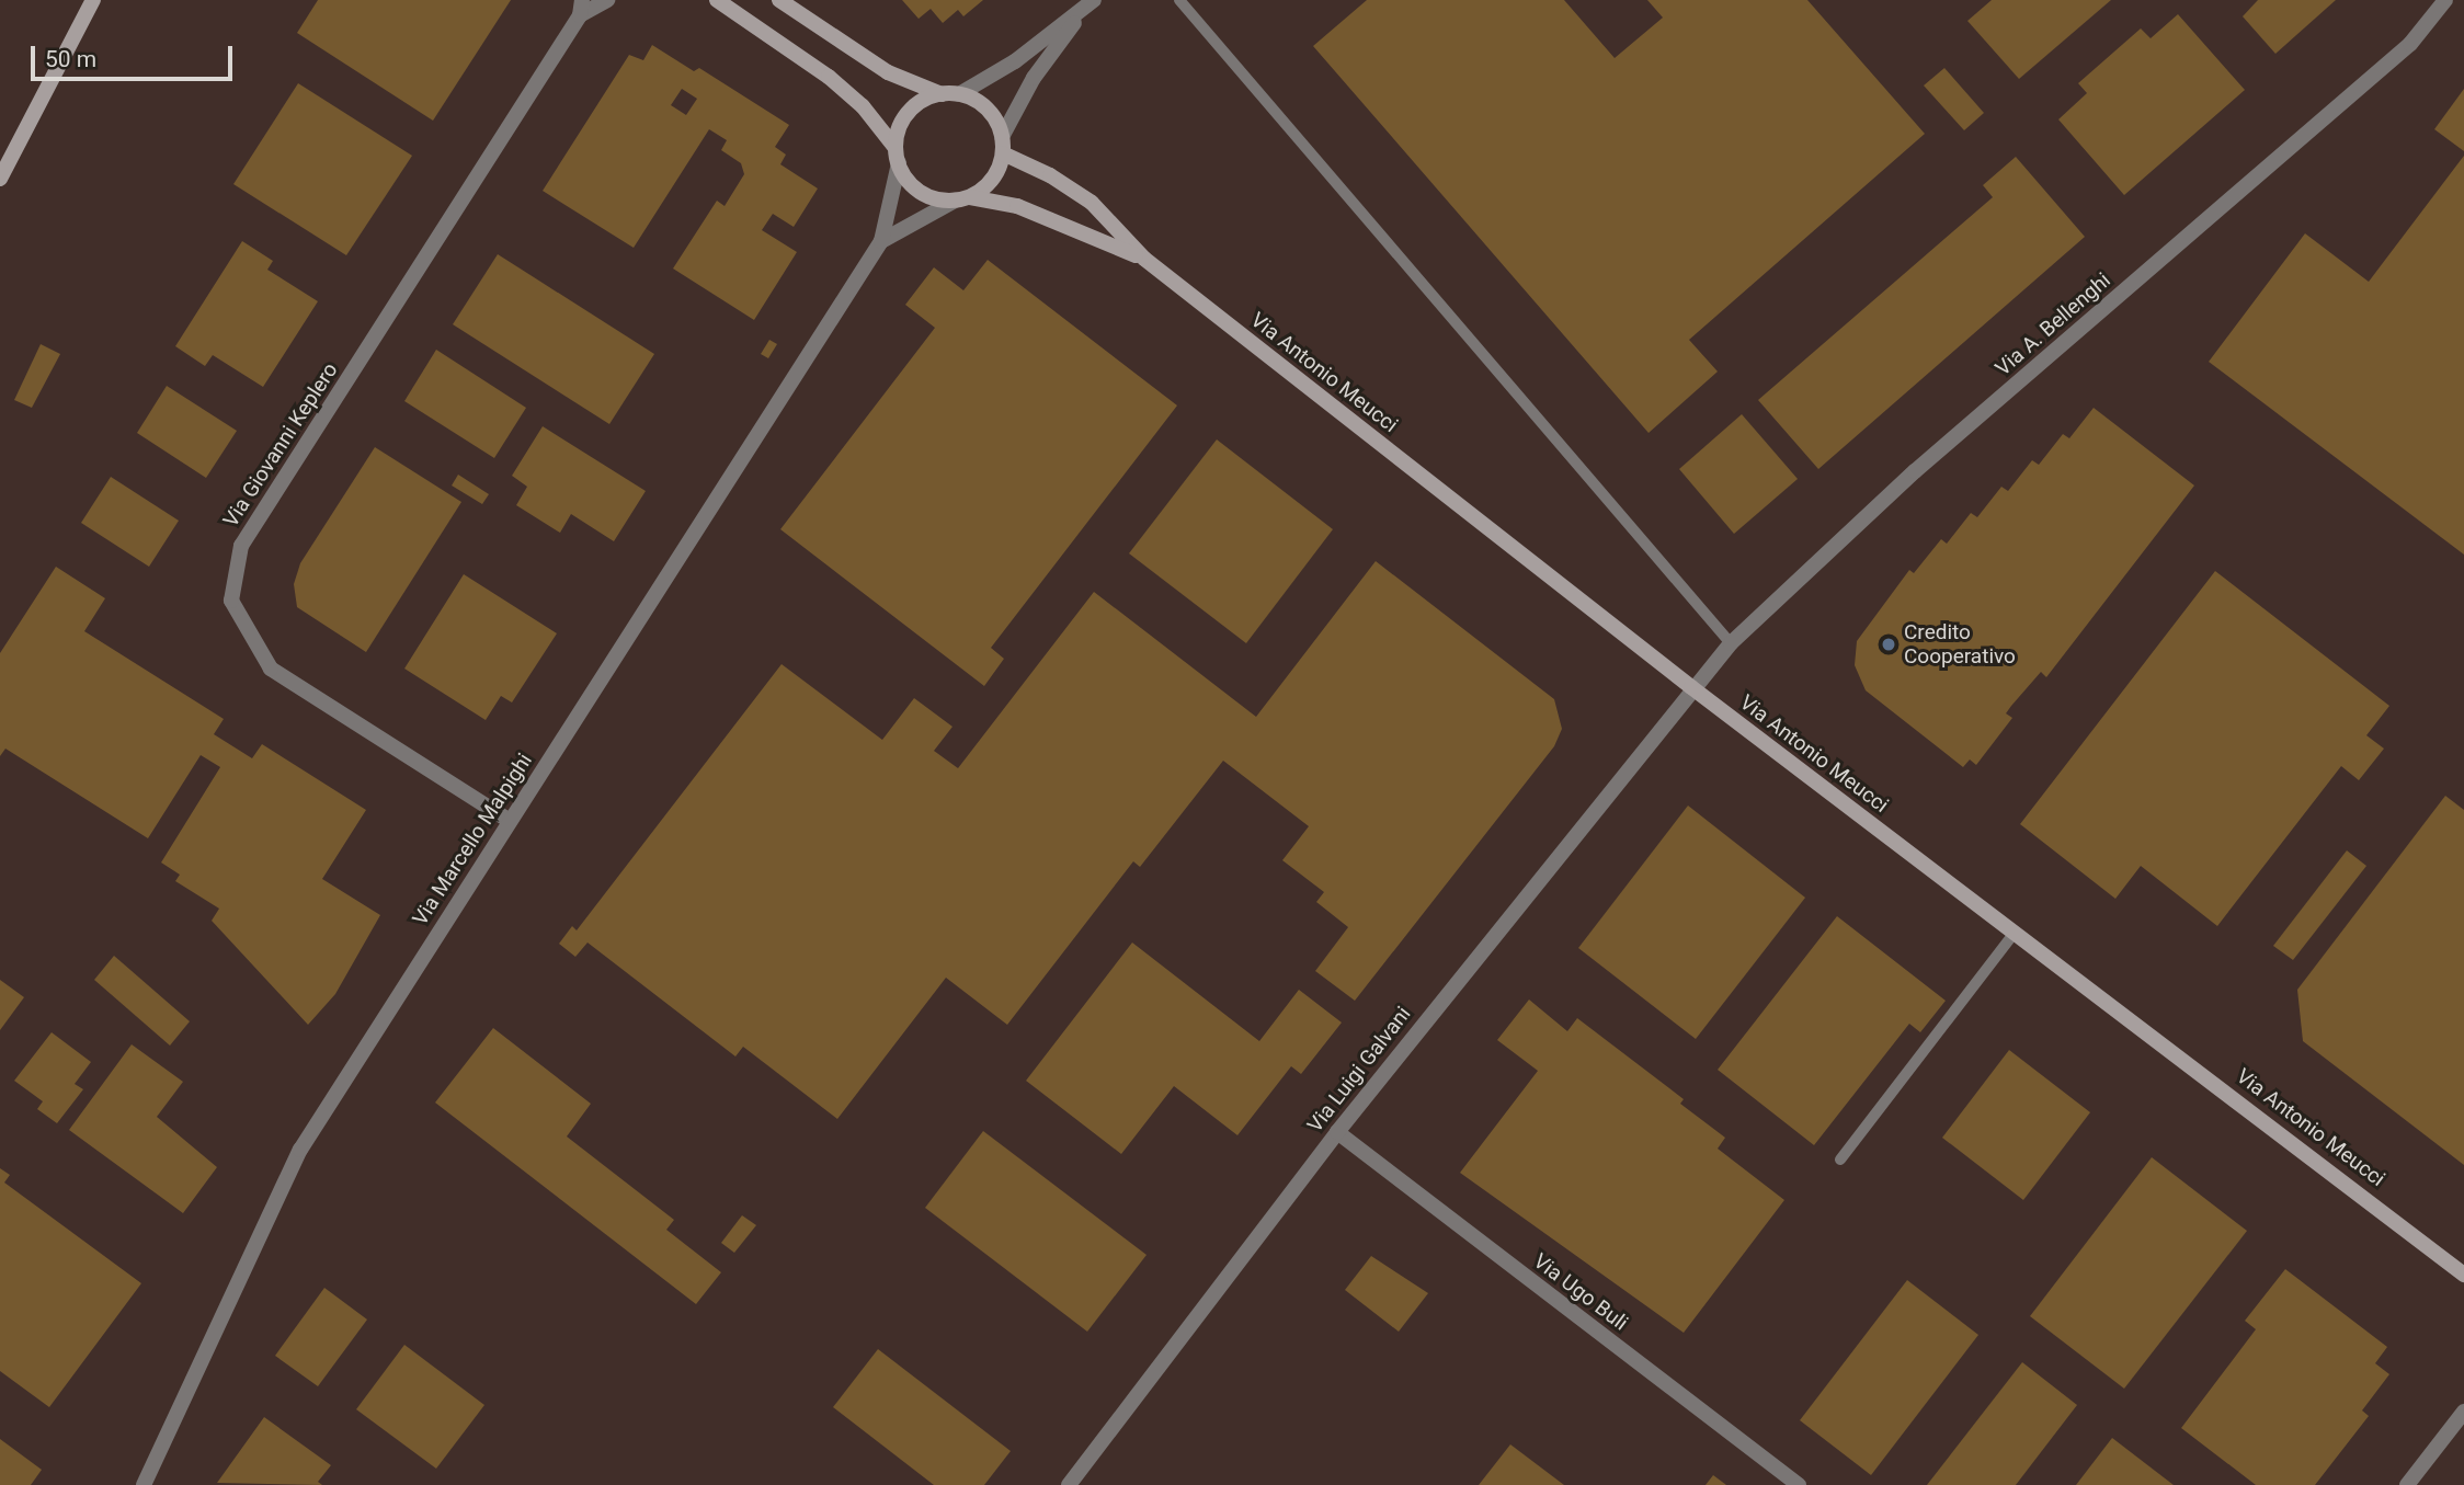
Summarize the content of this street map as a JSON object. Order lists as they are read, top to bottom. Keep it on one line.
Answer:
{"streets":{"street":["Via A. Bellenghi","Via Antonio Meucci","Via Giovanni Keplero","Via Marcello Malpighi","Via Luigi Galvani","Via Ugo Buli"]},"crossings":[["Via A. Bellenghi","Via Antonio Meucci"],["Via A. Bellenghi","Via Luigi Galvani"],["Via Antonio Meucci","Via Marcello Malpighi"],["Via Antonio Meucci","Via Luigi Galvani"],["Via Giovanni Keplero","Via Marcello Malpighi"],["Via Luigi Galvani","Via Ugo Buli"]],"places":["Credito Cooperativo"],"scale_bar":"50 m"}
